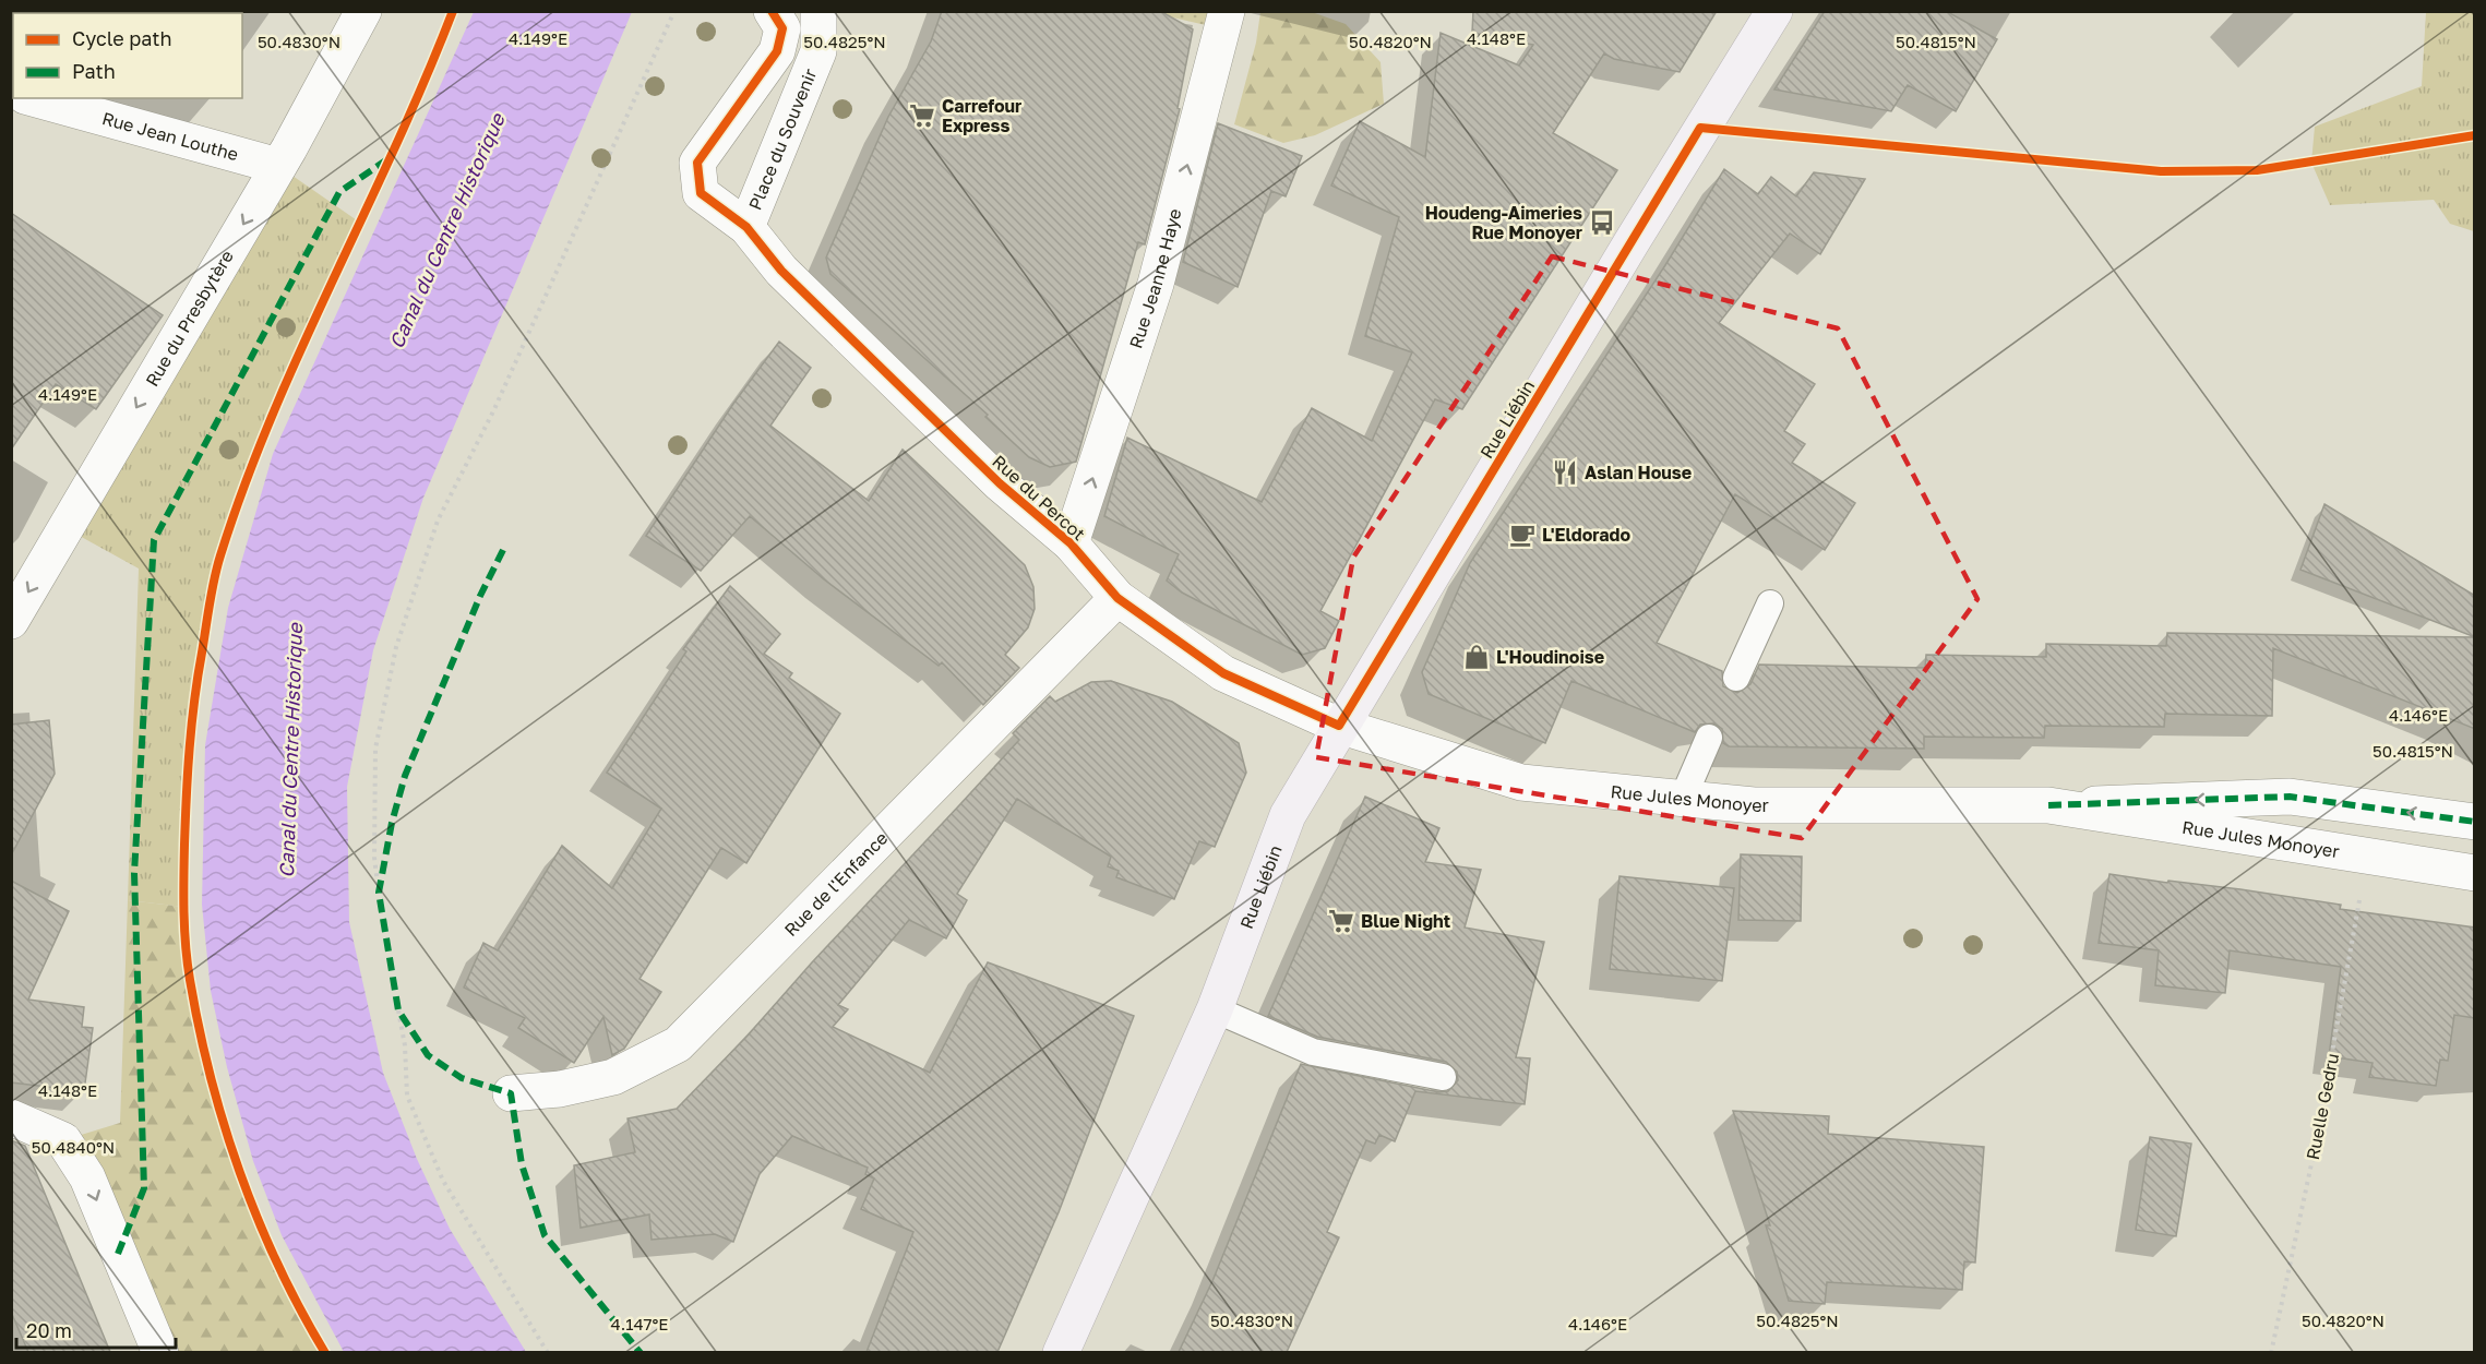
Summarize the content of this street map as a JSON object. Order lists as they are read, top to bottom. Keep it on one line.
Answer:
{"streets":{"main road":["Rue Liébin"],"street":["Rue Jean Louthe","Place du Souvenir","Rue Jeanne Haye","Rue du Presbytère","Rue du Percot","Rue Jules Monoyer","Rue de l'Enfance"],"path":["Ruelle Gedru"]},"crossings":[["Rue Jean Louthe","Rue du Presbytère"],["Place du Souvenir","Rue du Percot"],["Rue Jeanne Haye","Rue du Percot"],["Rue Liébin","Rue du Percot"],["Rue Liébin","Rue Jules Monoyer"],["Rue du Percot","Rue Jules Monoyer"],["Rue du Percot","Rue de l'Enfance"],["Rue Jules Monoyer","Ruelle Gedru"]],"one_way":["Rue Jeanne Haye","Rue du Presbytère"],"water":["Canal du Centre Historique"],"places":{"supermarket":["Carrefour Express","Blue Night"],"bus stop":["Houdeng-Aimeries Rue Monoyer"],"restaurant":["Aslan House"],"cafe":["L'Eldorado"],"shop":["L'Houdinoise"]},"legend":["Cycle path","Path"],"scale_bar":"20 m","coordinates":["4.149°E","4.148°E","50.4830°N","50.4825°N","50.4820°N","50.4815°N","4.146°E","50.4840°N","4.147°E"]}
